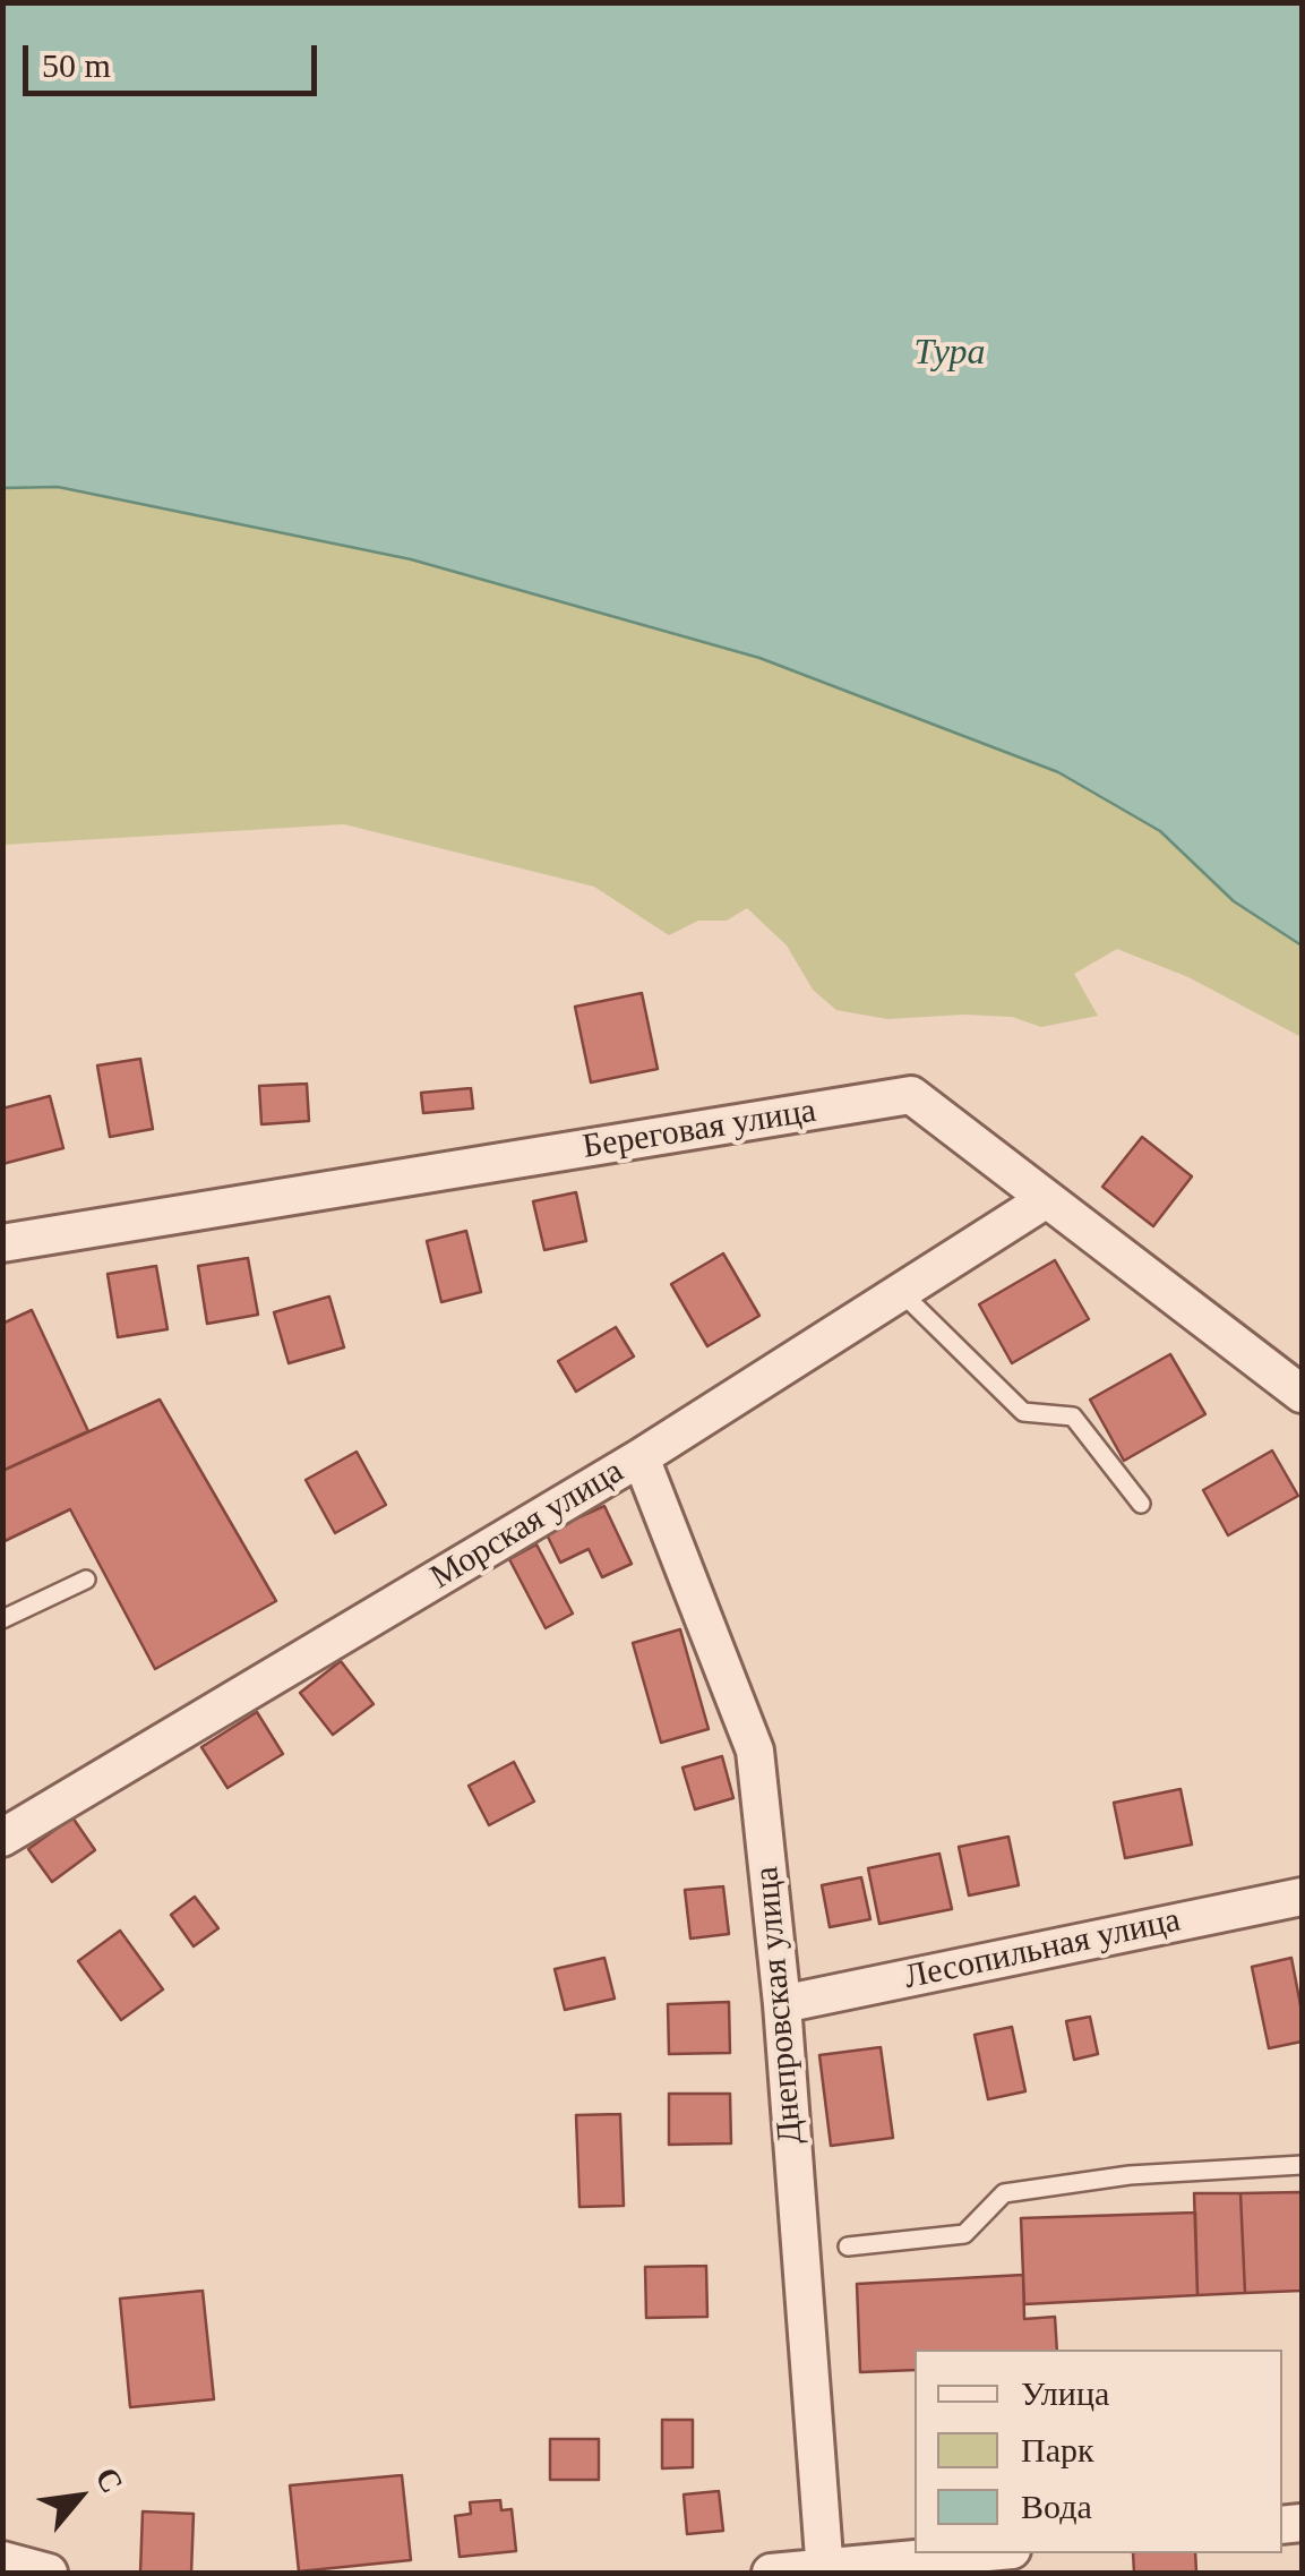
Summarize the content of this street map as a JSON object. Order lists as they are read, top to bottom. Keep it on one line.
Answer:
{"streets":{"street":["Береговая улица","Морская улица","Лесопильная улица","Днепровская улица"]},"crossings":[["Береговая улица","Морская улица"],["Морская улица","Днепровская улица"],["Лесопильная улица","Днепровская улица"]],"water":["Тура"],"legend":["Улица","Парк","Вода"],"scale_bar":"50 m","north":"top right"}
